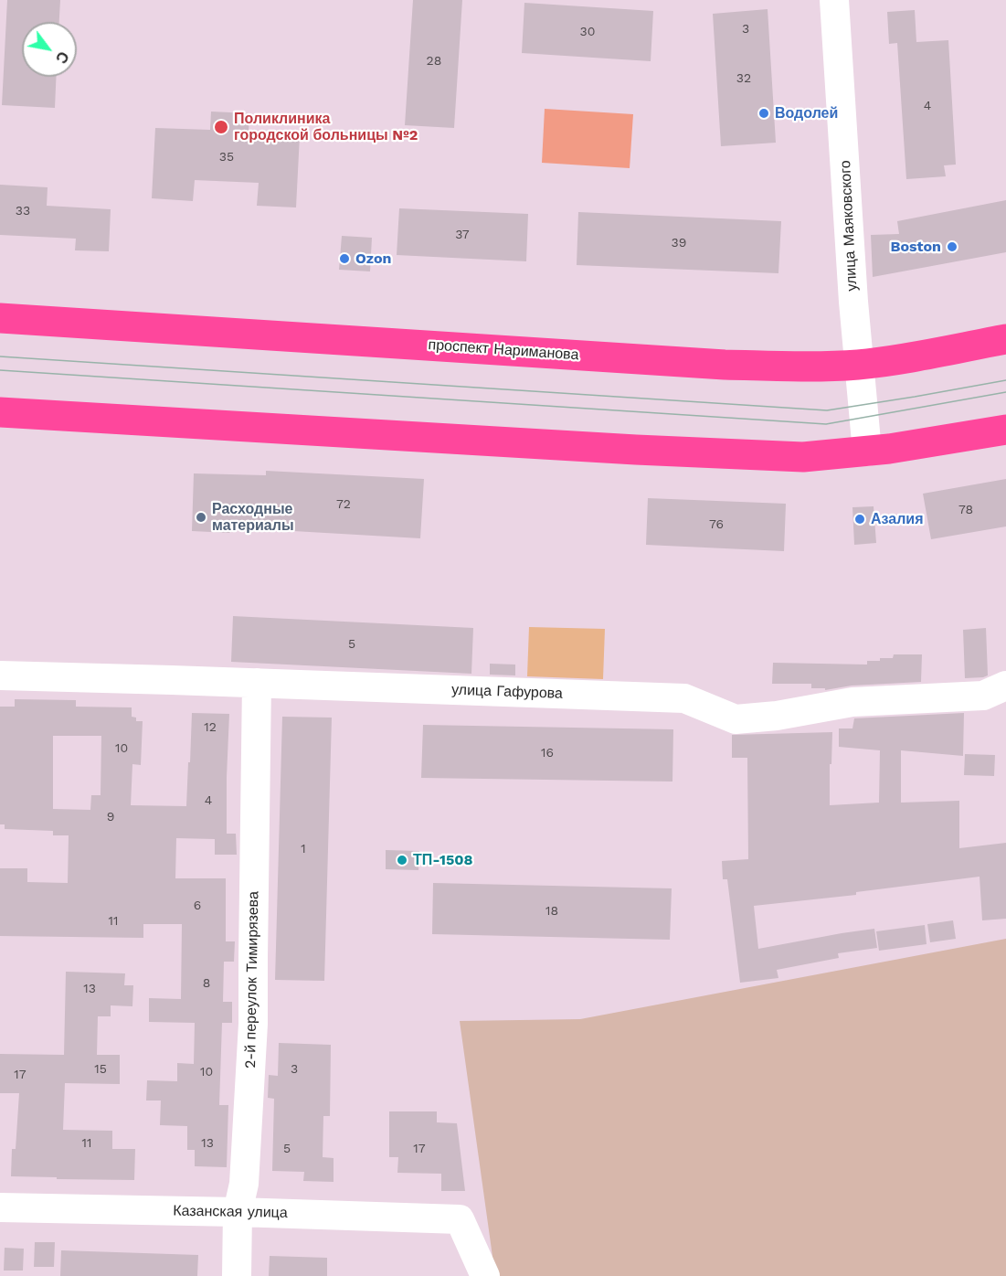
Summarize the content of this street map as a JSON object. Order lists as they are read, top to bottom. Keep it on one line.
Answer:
{"streets":{"main road":["проспект Нариманова"],"street":["улица Маяковского","улица Гафурова","2-й переулок Тимирязева","Казанская улица"]},"crossings":[["улица Маяковского","проспект Нариманова"],["улица Гафурова","2-й переулок Тимирязева"],["2-й переулок Тимирязева","Казанская улица"]],"places":["Водолей","Поликлиника городской больницы №2","Boston","Ozon","Расходные материалы","Азалия","ТП-1508"],"house_numbers":["3","30","28","32","4","35","33","37","39","72","78","76","5","12","10","16","4","9","1","6","18","11","8","13","15","3","10","17","11","13","5","17"],"north":"bottom right"}
